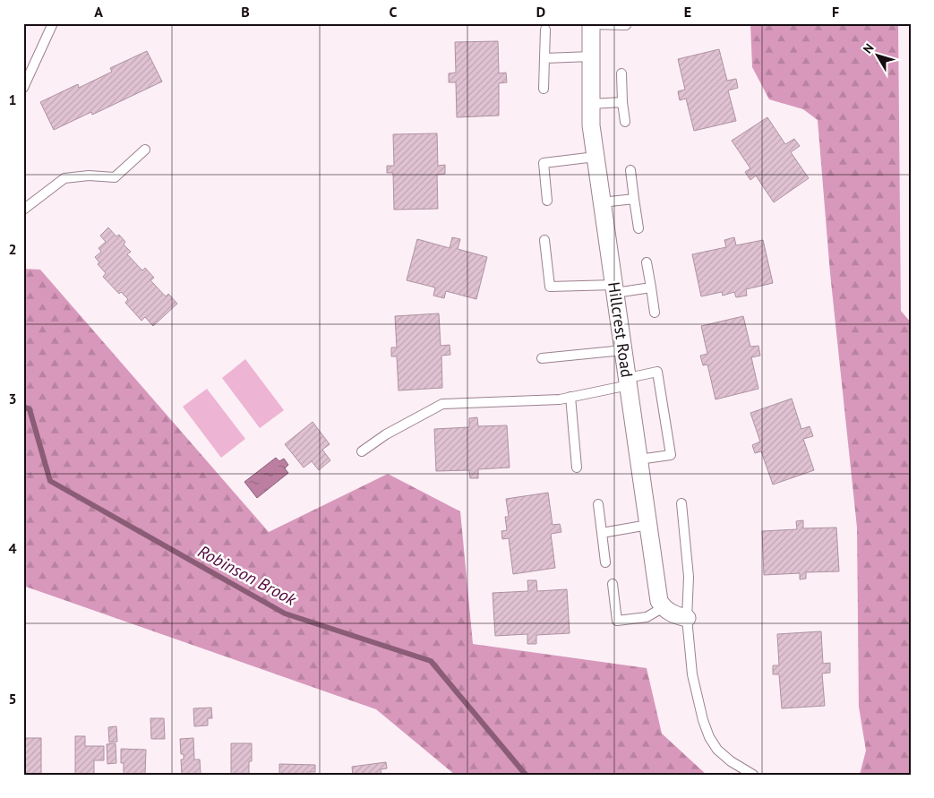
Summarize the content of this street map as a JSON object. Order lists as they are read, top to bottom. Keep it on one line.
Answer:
{"streets":{"street":["Hillcrest Road"]},"water":["Robinson Brook"],"north":"top left","grid":{"columns":["A","B","C","D","E","F"],"rows":["1","2","3","4","5"]}}
